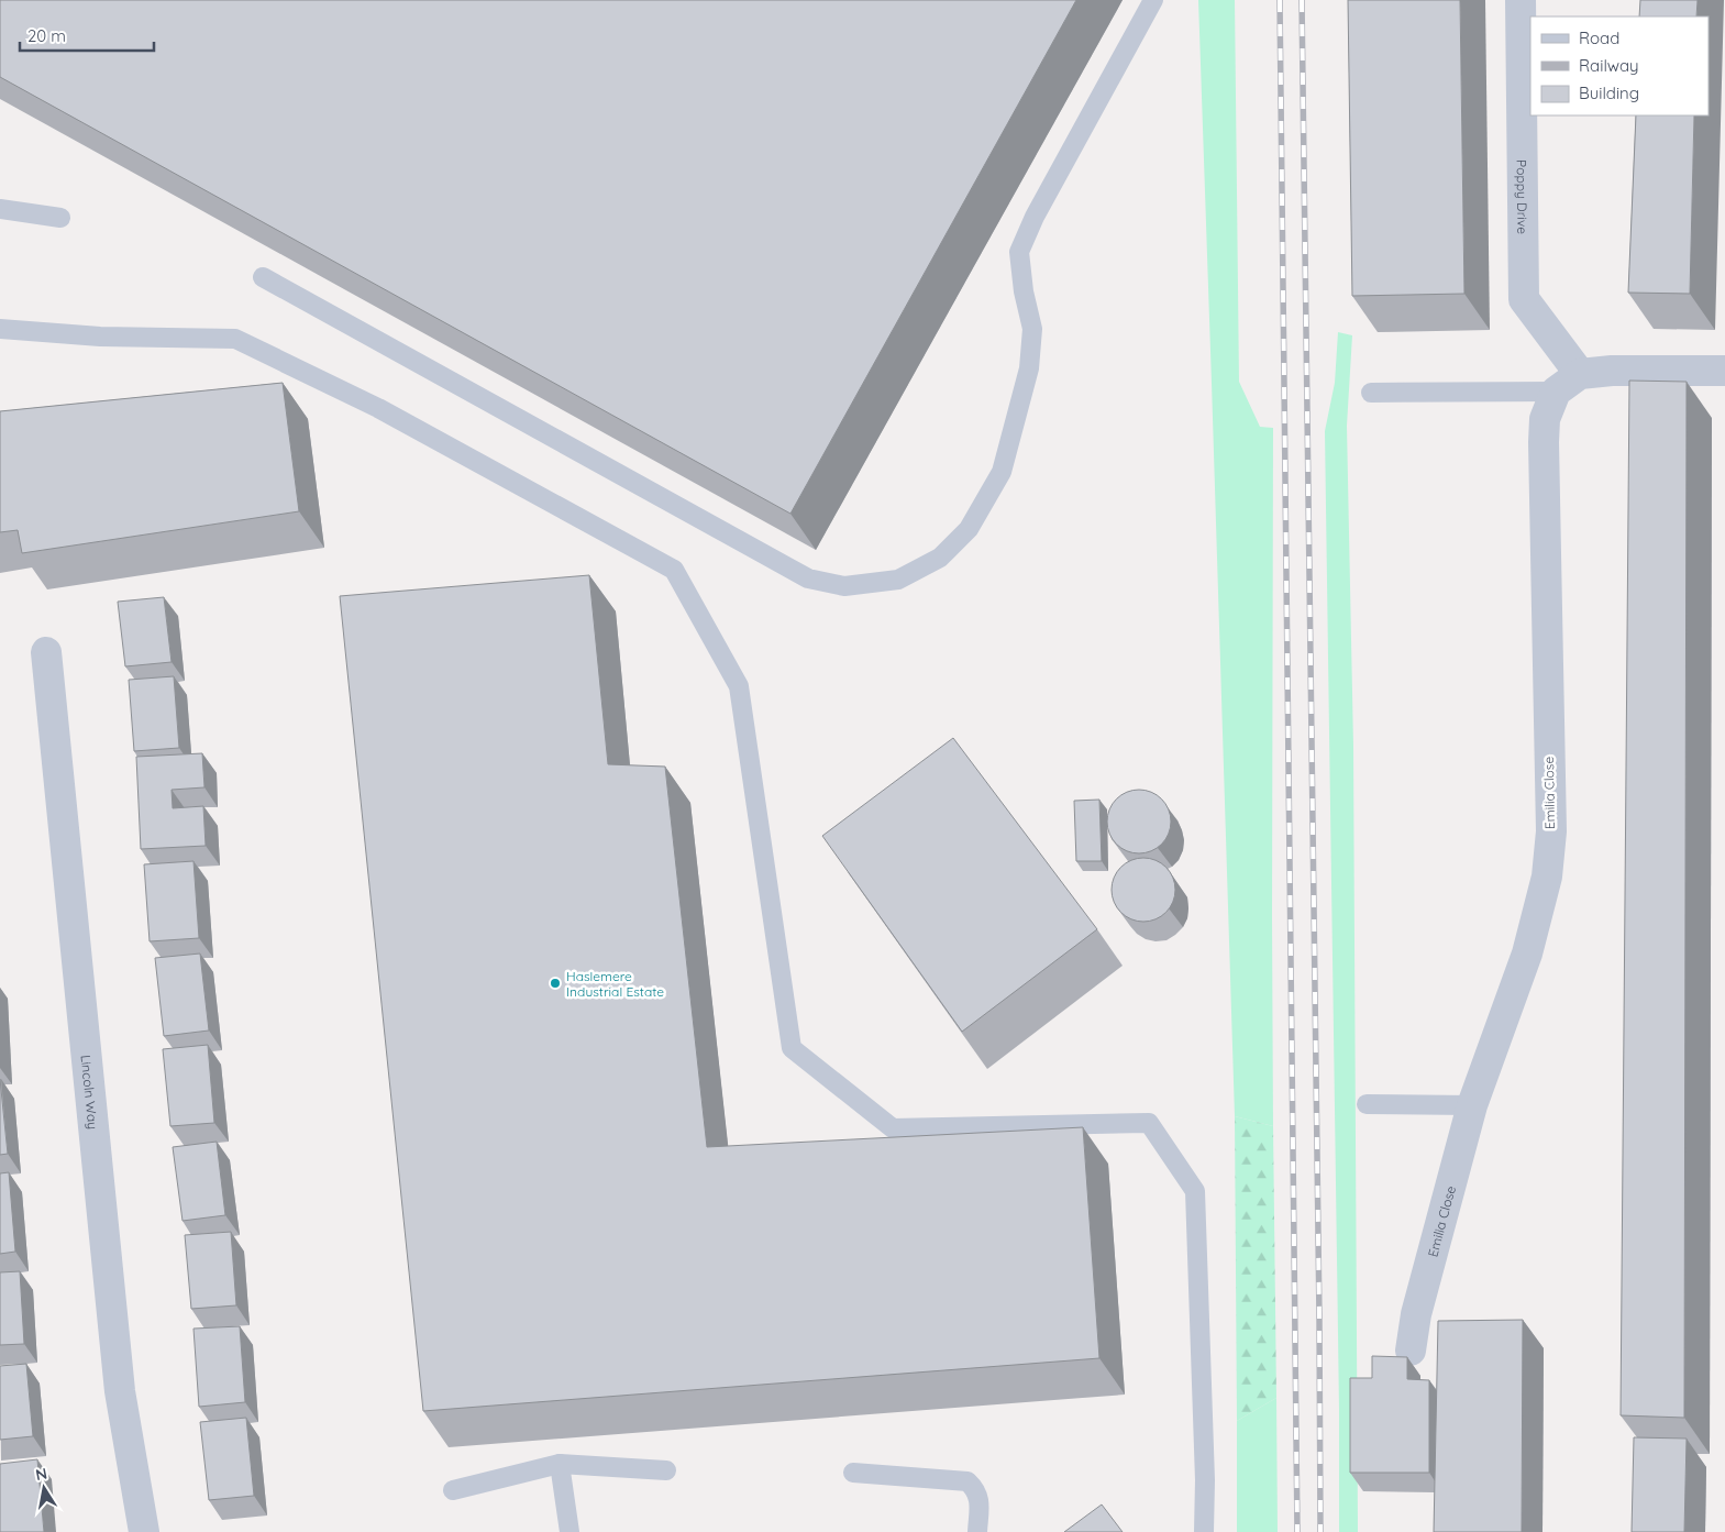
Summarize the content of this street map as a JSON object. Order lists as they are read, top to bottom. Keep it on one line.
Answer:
{"streets":{"street":["Poppy Drive","Emilia Close","Lincoln Way"]},"places":["Haslemere Industrial Estate"],"legend":["Road","Railway","Building"],"scale_bar":"20 m","north":"top"}
